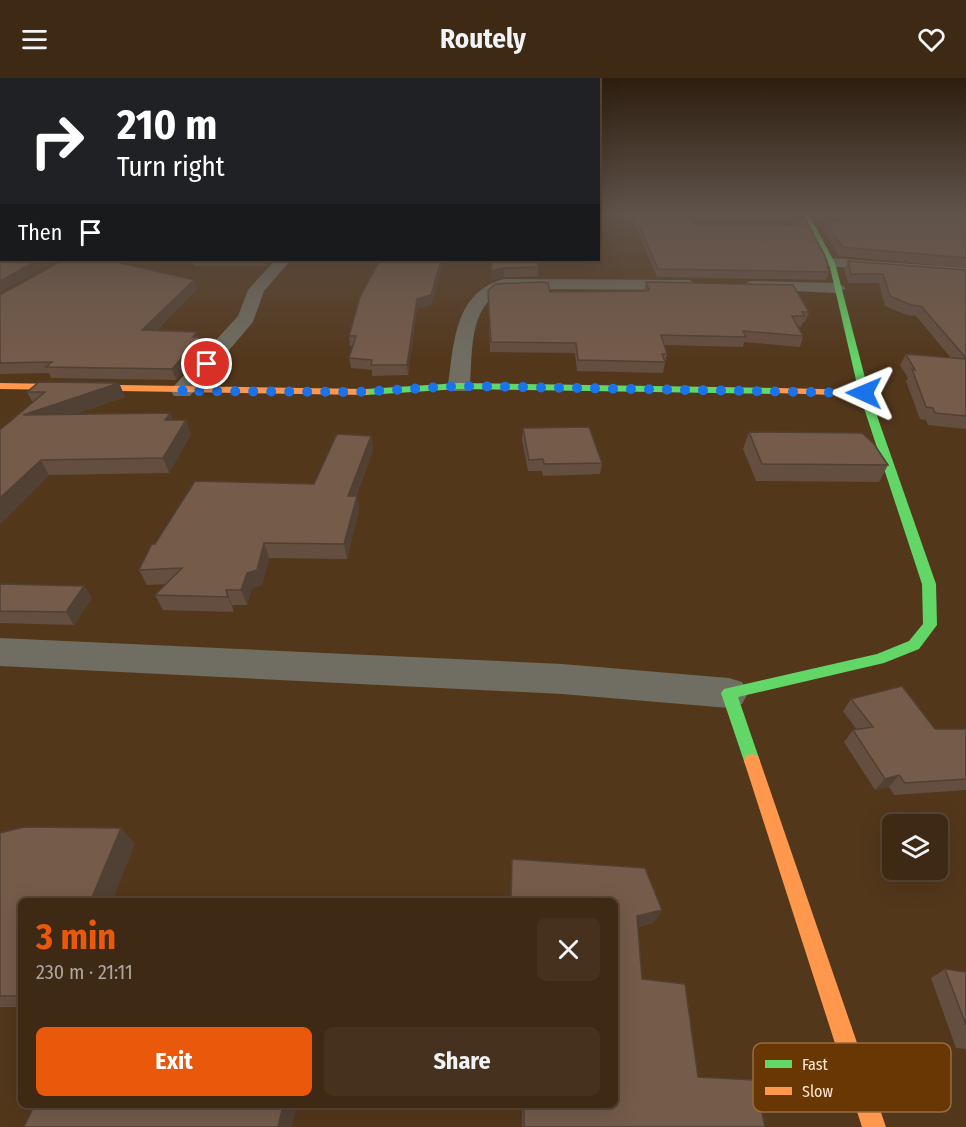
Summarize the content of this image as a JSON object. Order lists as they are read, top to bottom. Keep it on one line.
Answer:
{"legend":["Fast","Slow"],"page":{"header":"Routely","turn":["210 m","Turn right"],"then":"Then","heading":["3 min","230 m · 21:11"],"buttons":["Exit","Share"]}}
